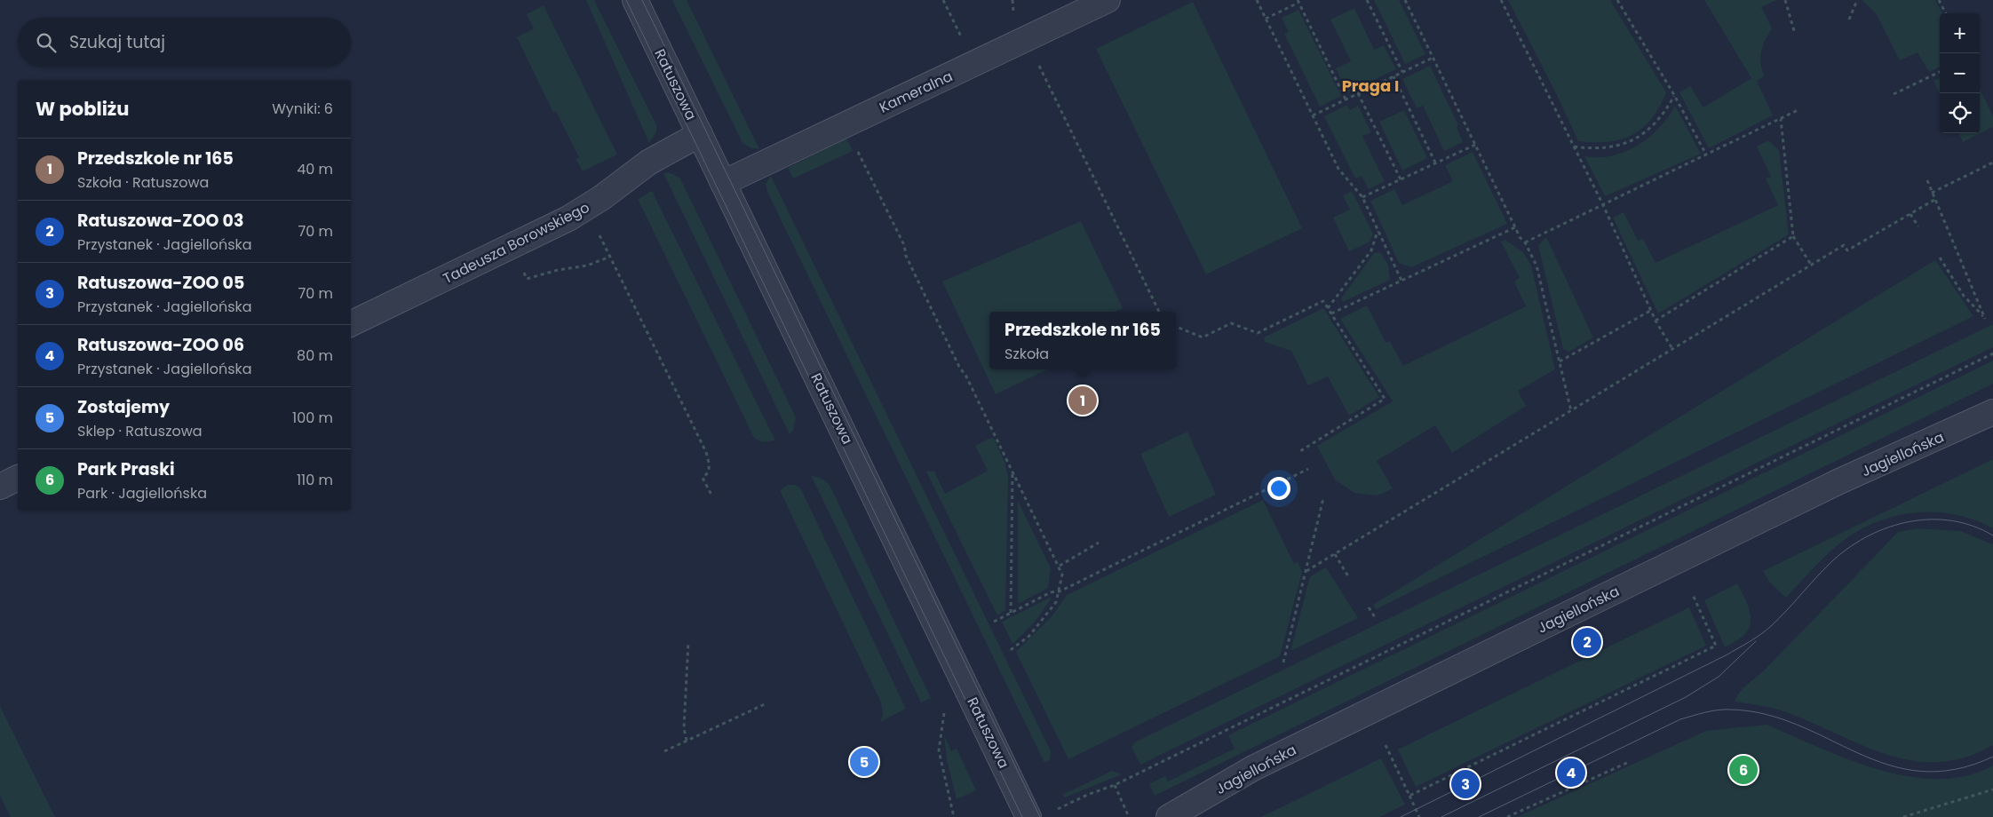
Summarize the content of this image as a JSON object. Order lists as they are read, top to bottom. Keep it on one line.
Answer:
{"streets":{"street":["Ratuszowa","Kameralna","Tadeusza Borowskiego","Jagiellońska"]},"crossings":[["Ratuszowa","Kameralna"],["Ratuszowa","Tadeusza Borowskiego"]],"districts":["Praga I"],"page":{"map_buttons":["+","−"],"search":"Szukaj tutaj","heading":["W pobliżu","Wyniki: 6"],"list":[{"mark":"1","name":"Przedszkole nr 165","note":"Szkoła · Ratuszowa","value":"40 m"},{"mark":"2","name":"Ratuszowa-ZOO 03","note":"Przystanek · Jagiellońska","value":"70 m"},{"mark":"3","name":"Ratuszowa-ZOO 05","note":"Przystanek · Jagiellońska","value":"70 m"},{"mark":"4","name":"Ratuszowa-ZOO 06","note":"Przystanek · Jagiellońska","value":"80 m"},{"mark":"5","name":"Zostajemy","note":"Sklep · Ratuszowa","value":"100 m"},{"mark":"6","name":"Park Praski","note":"Park · Jagiellońska","value":"110 m"}],"popup":["Przedszkole nr 165","Szkoła"],"pins":["1","2","5","6","4","3"]}}
